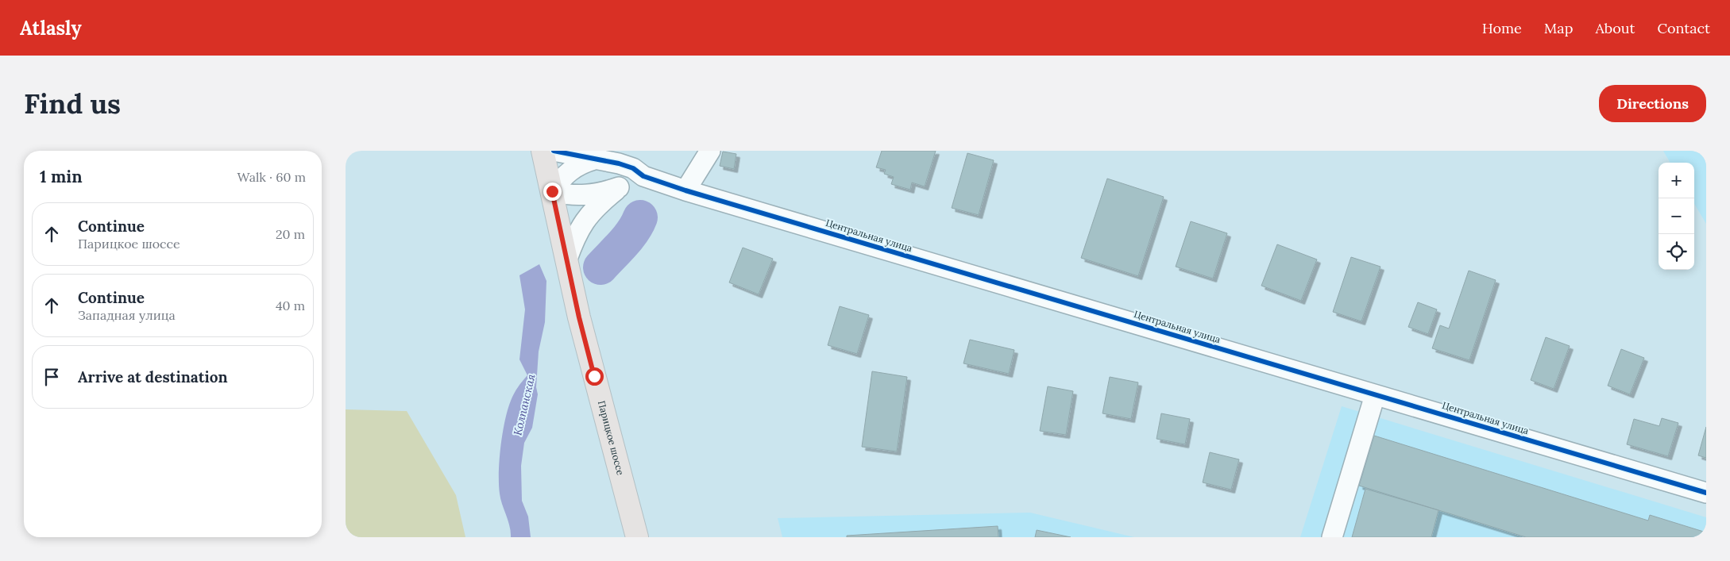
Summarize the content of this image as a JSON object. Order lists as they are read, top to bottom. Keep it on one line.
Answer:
{"streets":{"main road":["Парицкое шоссе"],"street":["Центральная улица"]},"water":["Колпанская"],"page":{"header":"Atlasly","nav":["Home","Map","About","Contact"],"buttons":"Directions","title":"Find us","heading":["1 min","Walk · 60 m"],"map_buttons":["+","−"],"list":[["Continue","Парицкое шоссе","20 m"],["Continue","Западная улица","40 m"],"Arrive at destination"]}}
